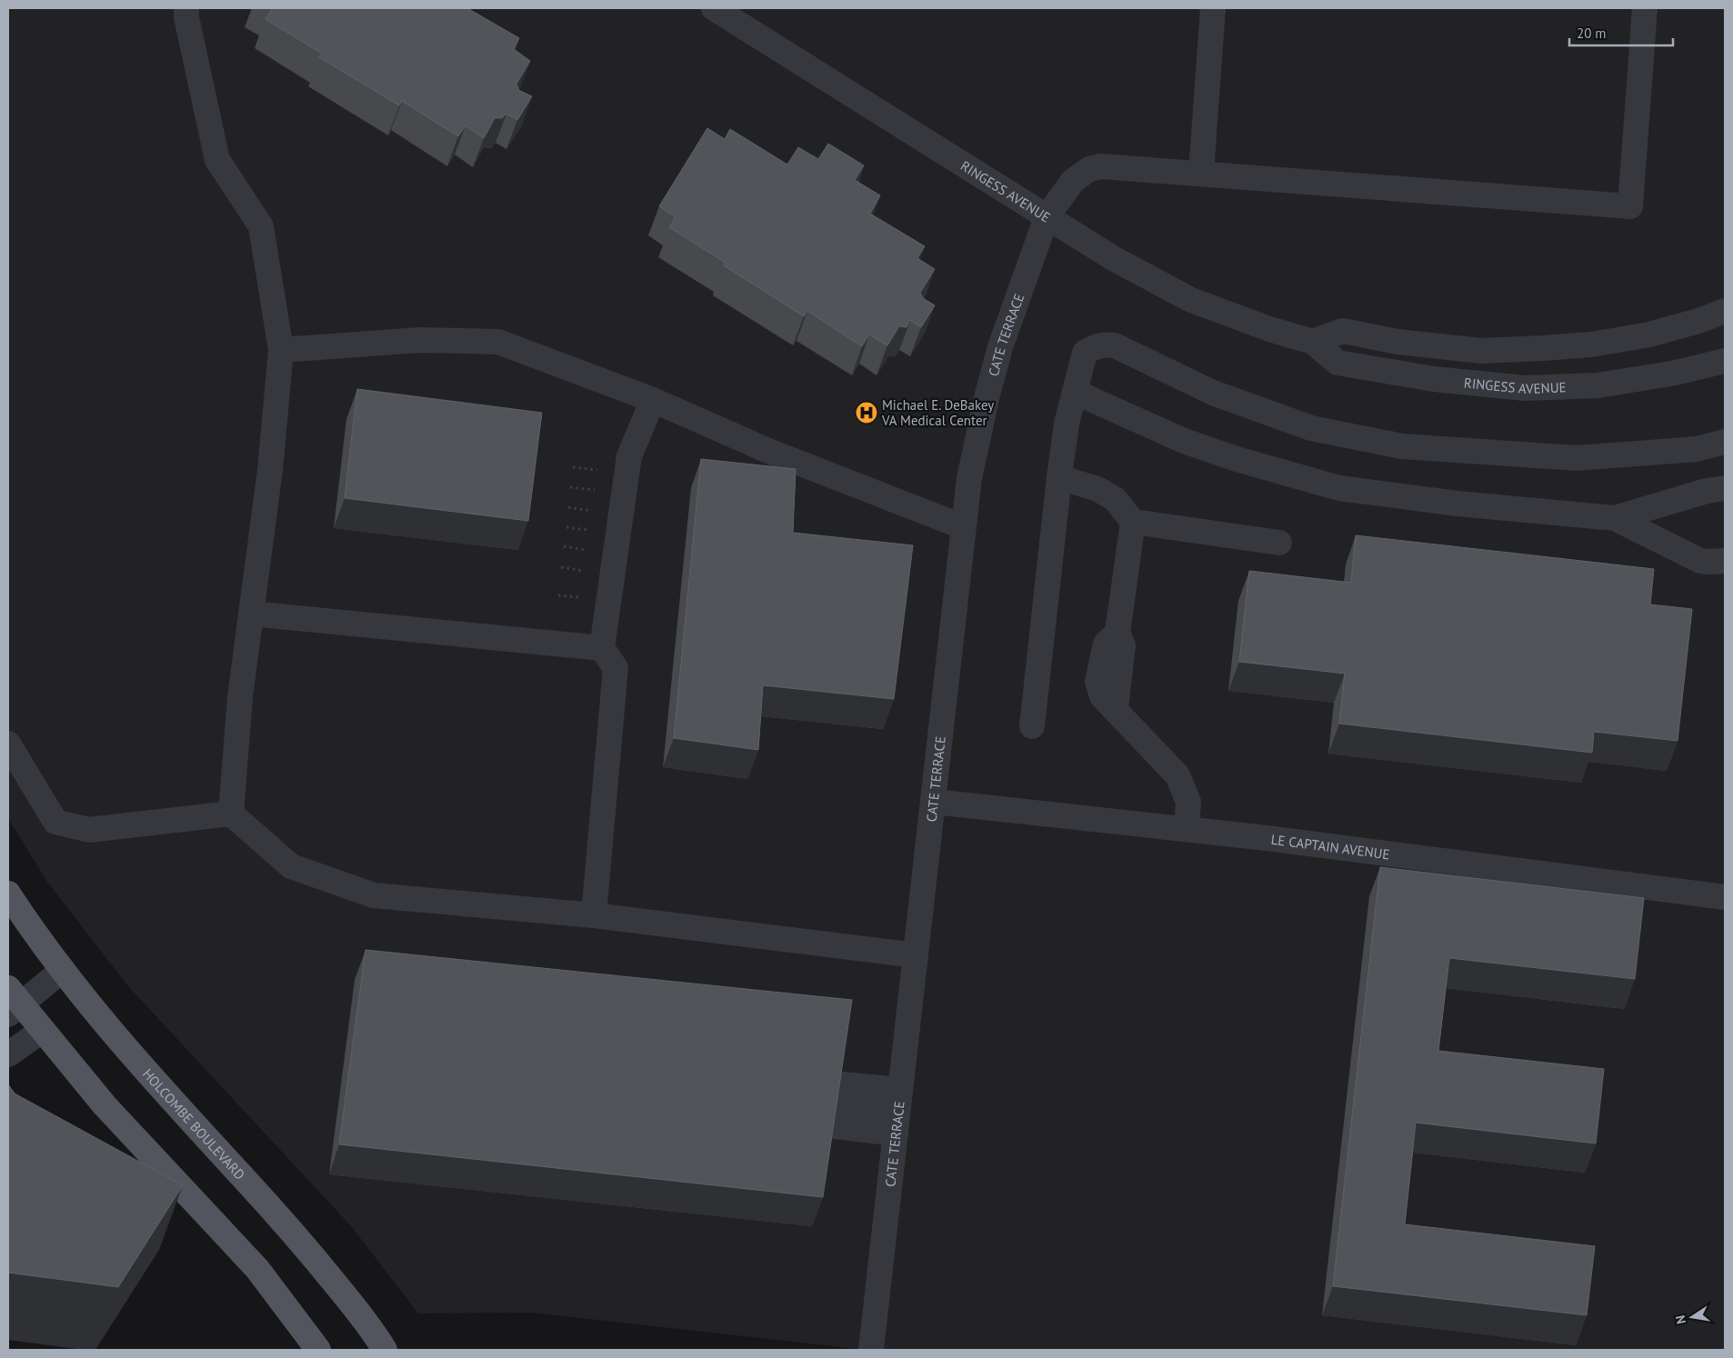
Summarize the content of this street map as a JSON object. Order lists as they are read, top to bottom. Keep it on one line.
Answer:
{"streets":{"main road":["HOLCOMBE BOULEVARD"],"street":["RINGESS AVENUE","CATE TERRACE","LE CAPTAIN AVENUE"]},"crossings":[["RINGESS AVENUE","CATE TERRACE"],["CATE TERRACE","LE CAPTAIN AVENUE"]],"places":{"hospital":["Michael E. DeBakey VA Medical Center"]},"scale_bar":"20 m","north":"left"}
